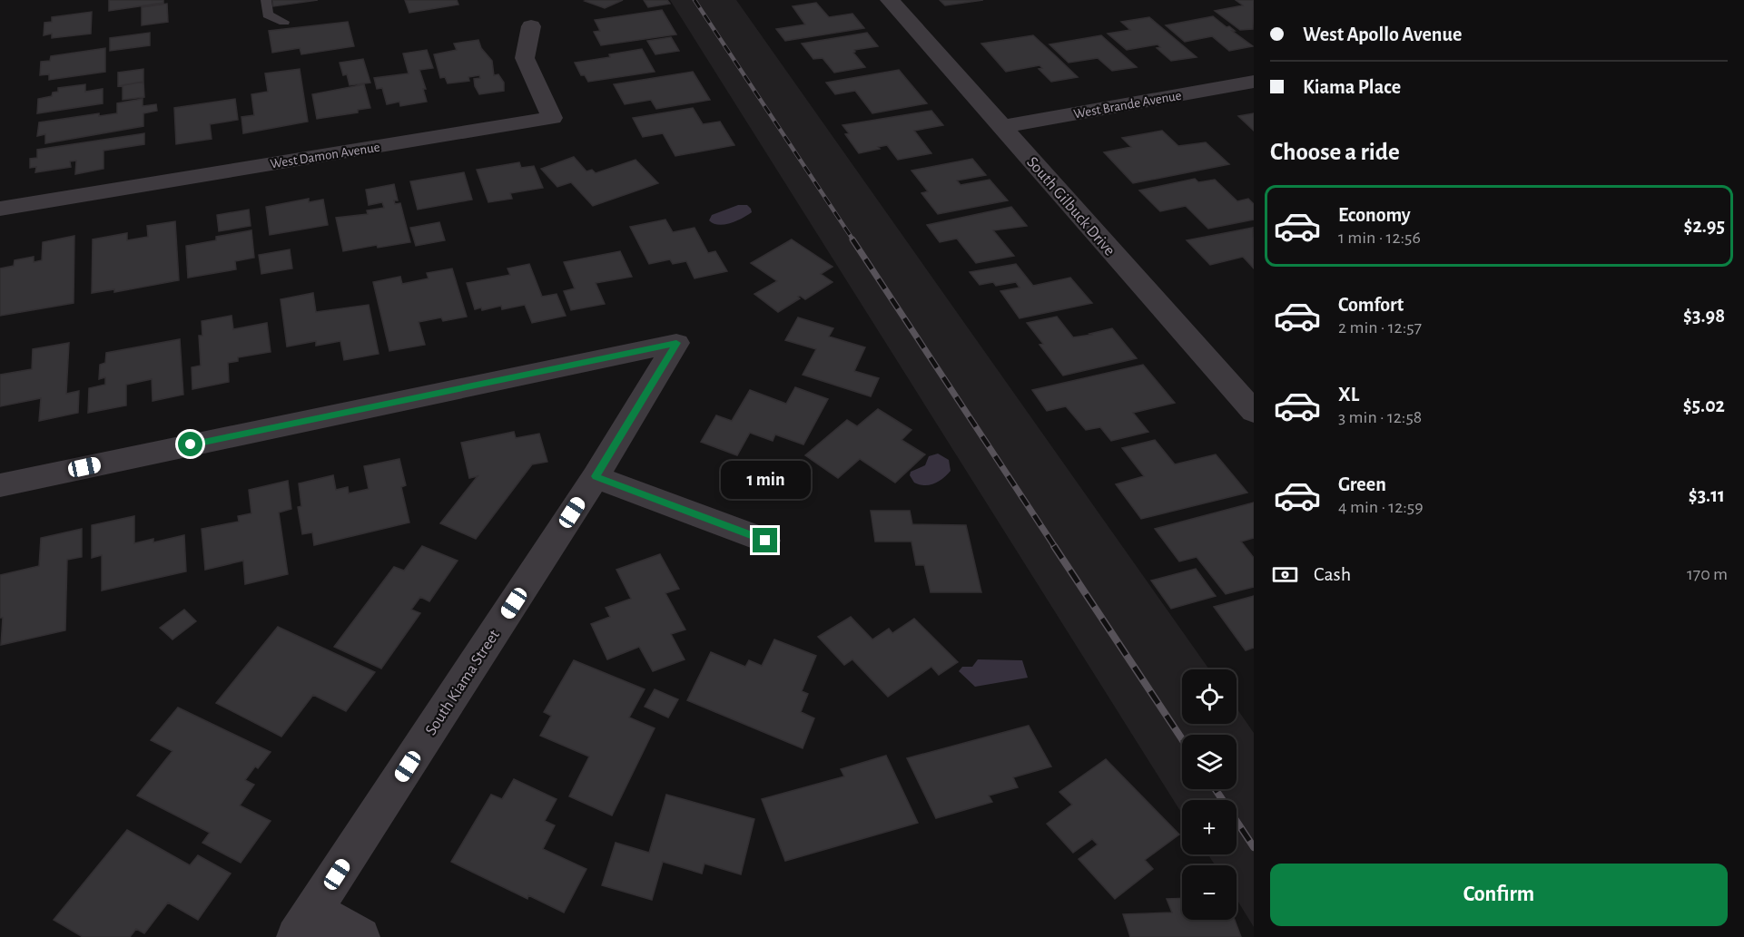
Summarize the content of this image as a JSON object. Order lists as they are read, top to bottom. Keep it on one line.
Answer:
{"streets":{"street":["West Brande Avenue","West Damon Avenue","South Gilbuck Drive","South Kiama Street"]},"crossings":[["West Brande Avenue","South Gilbuck Drive"]],"page":{"banner":["West Apollo Avenue","Kiama Place"],"heading":"Choose a ride","list":[{"name":"Economy","note":"1 min · 12:56","value":"$2.95"},{"name":"Comfort","note":"2 min · 12:57","value":"$3.98"},{"name":"XL","note":"3 min · 12:58","value":"$5.02"},{"name":"Green","note":"4 min · 12:59","value":"$3.11"}],"bubble":"1 min","pay":["Cash","170 m"],"map_buttons":["+","−"],"buttons":"Confirm"}}
